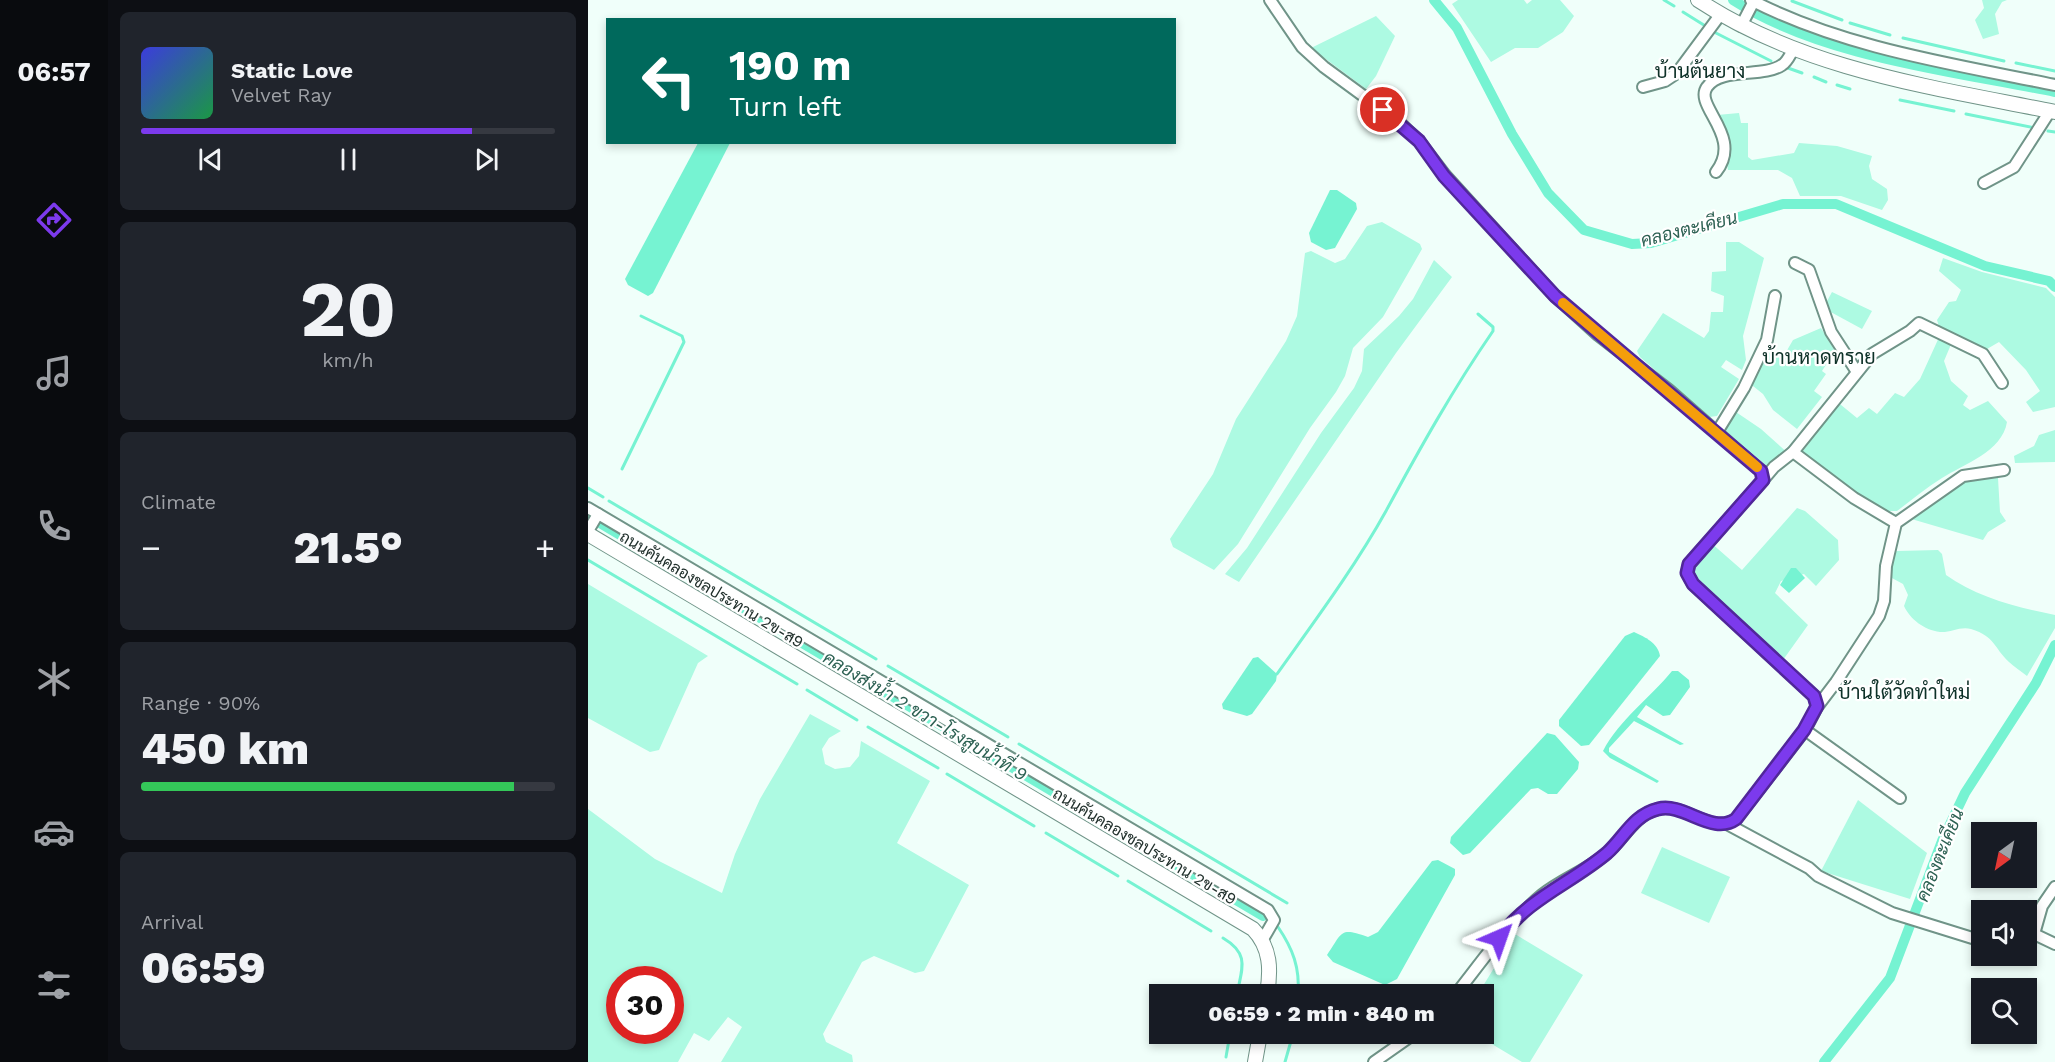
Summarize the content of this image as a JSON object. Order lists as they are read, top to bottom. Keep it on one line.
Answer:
{"streets":{"street":["ถนนคันคลองชลประทาน 2ข-ส9"]},"districts":["บ้านต้นยาง","บ้านหาดทราย","บ้านใต้วัดทำใหม่"],"water":["คลองตะเคียน","คลองส่งน้ำ 2 ขวา-โรงสูบน้ำที่ 9"],"north":"bottom left","page":{"tabs":"06:57","turn":["190 m","Turn left"],"song":["Static Love","Velvet Ray"],"tile":[["20","km/h"],"Climate",["Range · 90%","450 km"],["Arrival","06:59"]],"heat":["−","21.5°","+"],"limit":"30","trip":"06:59 · 2 min · 840 m"}}
